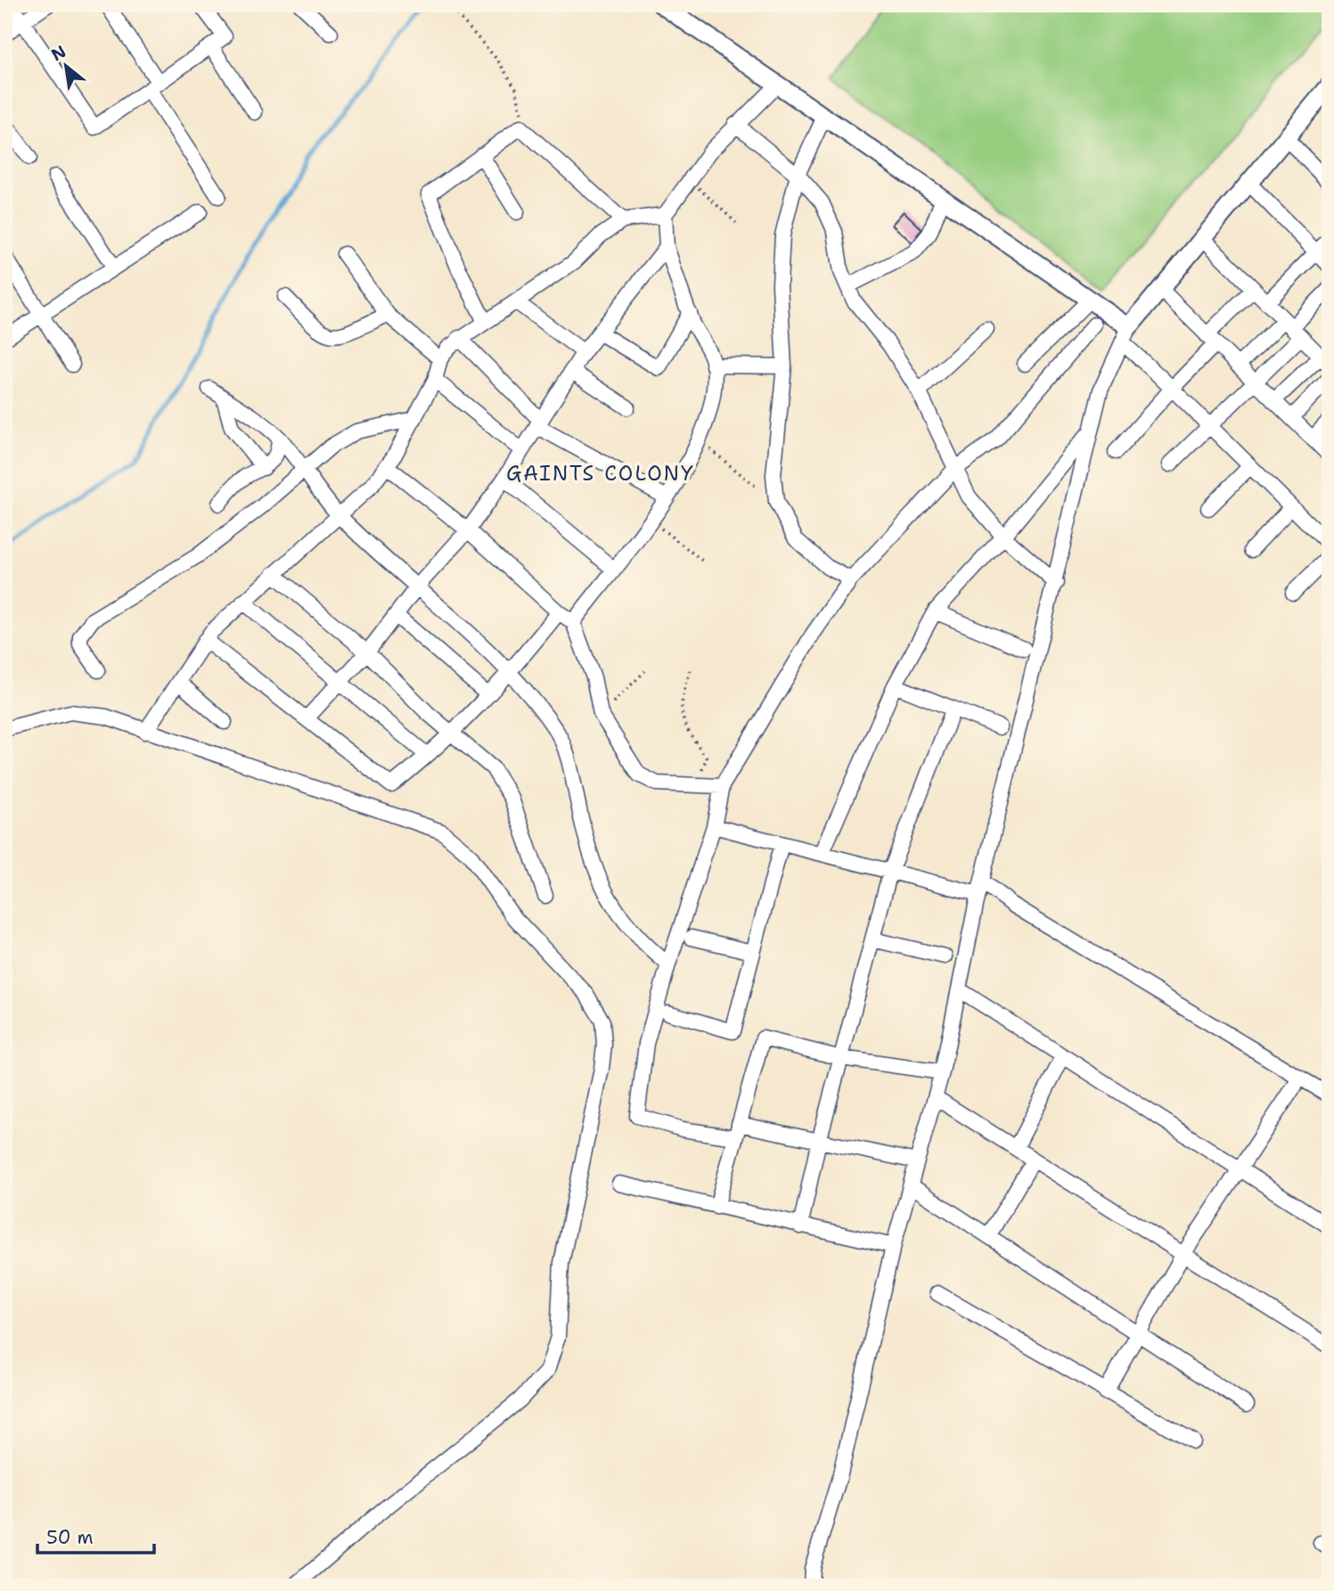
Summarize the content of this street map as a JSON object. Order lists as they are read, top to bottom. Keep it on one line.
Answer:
{"districts":["GAINTS COLONY"],"scale_bar":"50 m","north":"top left"}
